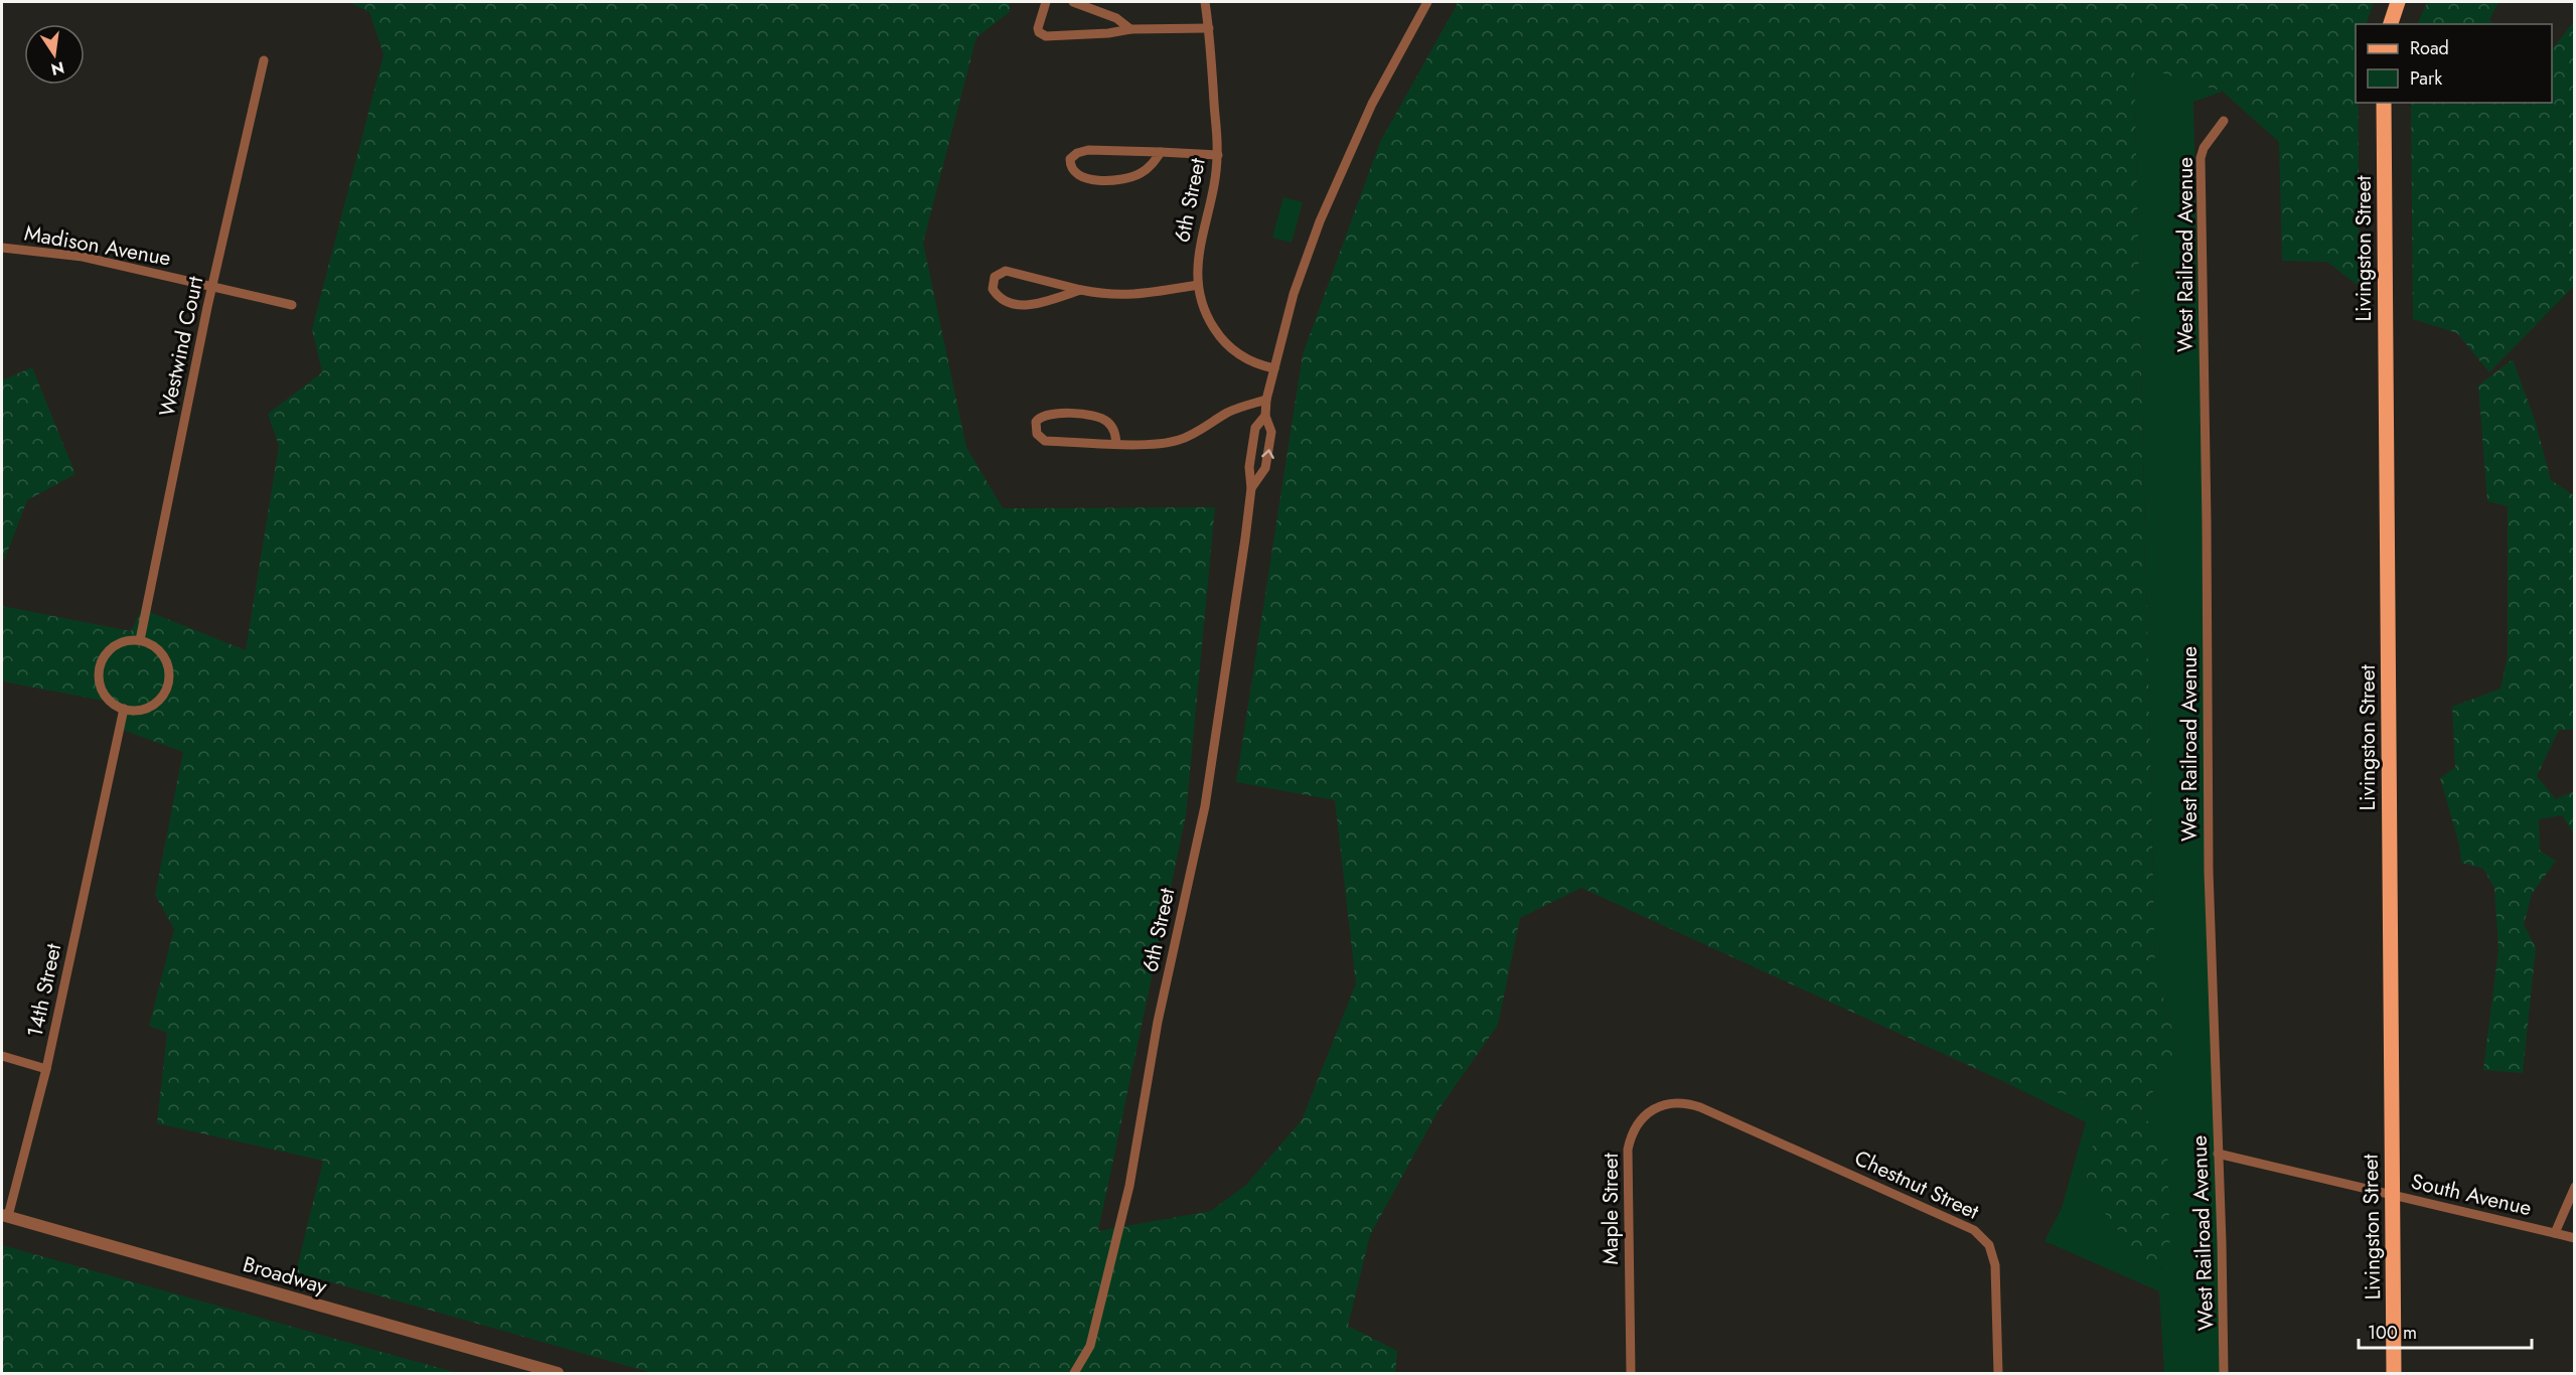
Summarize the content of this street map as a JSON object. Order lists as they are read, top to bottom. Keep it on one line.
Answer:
{"streets":{"main road":["Livingston Street"],"street":["6th Street","Madison Avenue","West Railroad Avenue","Westwind Court","14th Street","Chestnut Street","South Avenue","Maple Street","Broadway"]},"crossings":[["Madison Avenue","Westwind Court"],["Livingston Street","South Avenue"],["West Railroad Avenue","South Avenue"],["Westwind Court","14th Street"],["14th Street","Broadway"],["Chestnut Street","Maple Street"]],"legend":["Road","Park"],"scale_bar":"100 m","north":"bottom"}
